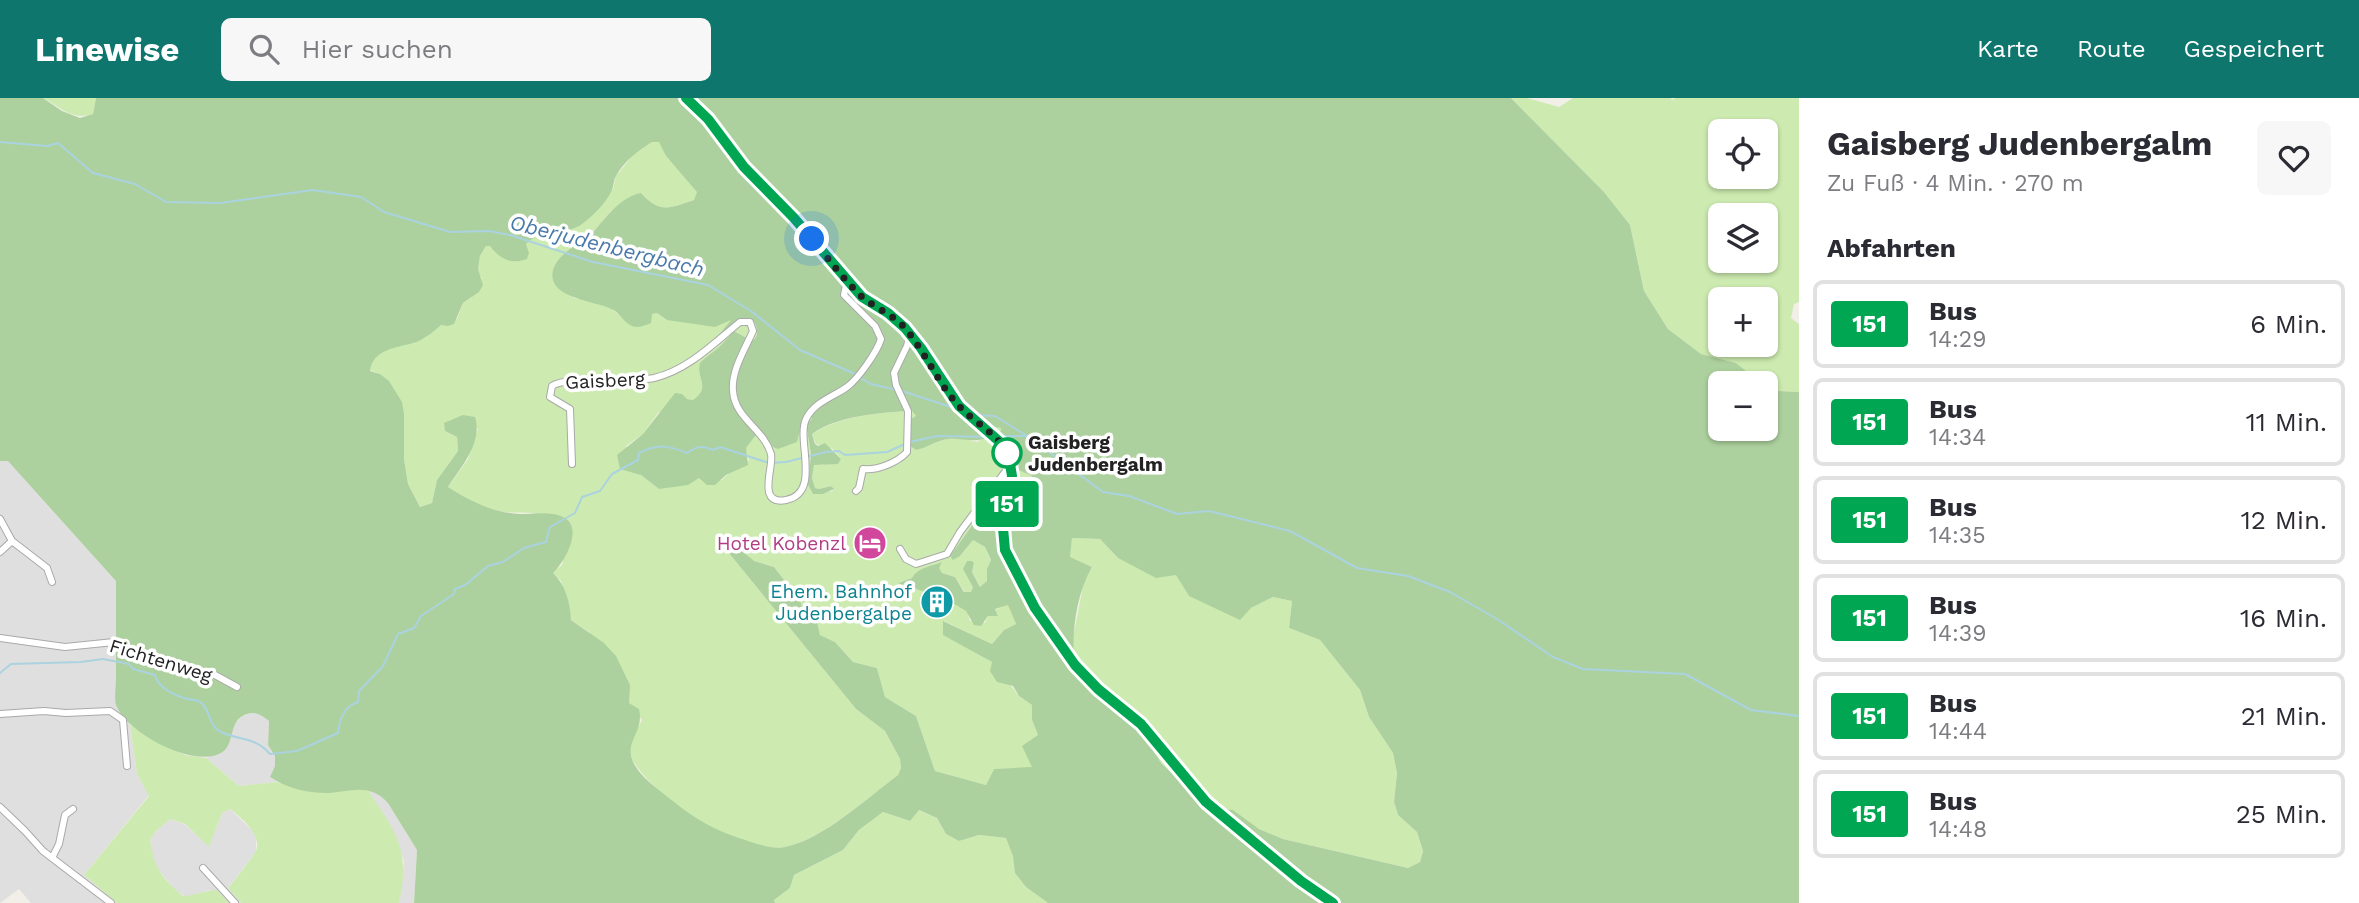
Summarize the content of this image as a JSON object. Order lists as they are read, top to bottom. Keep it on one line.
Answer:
{"streets":{"street":["Gaisberg","Fichtenweg"]},"water":["Oberjudenbergbach"],"places":{"other":["Gaisberg Judenbergalm"],"hotel":["Hotel Kobenzl"],"building":["Ehem. Bahnhof Judenbergalpe"]},"lines":["bus line 151"],"page":{"header":"Linewise","search":"Hier suchen","nav":["Karte","Route","Gespeichert"],"on_map":"151","heading":[["Gaisberg Judenbergalm","Zu Fuß · 4 Min. · 270 m"],"Abfahrten"],"map_buttons":["+","−"],"list":[{"mark":"151","name":"Bus","note":"14:29","value":"6 Min."},{"mark":"151","name":"Bus","note":"14:34","value":"11 Min."},{"mark":"151","name":"Bus","note":"14:35","value":"12 Min."},{"mark":"151","name":"Bus","note":"14:39","value":"16 Min."},{"mark":"151","name":"Bus","note":"14:44","value":"21 Min."},{"mark":"151","name":"Bus","note":"14:48","value":"25 Min."}]}}
